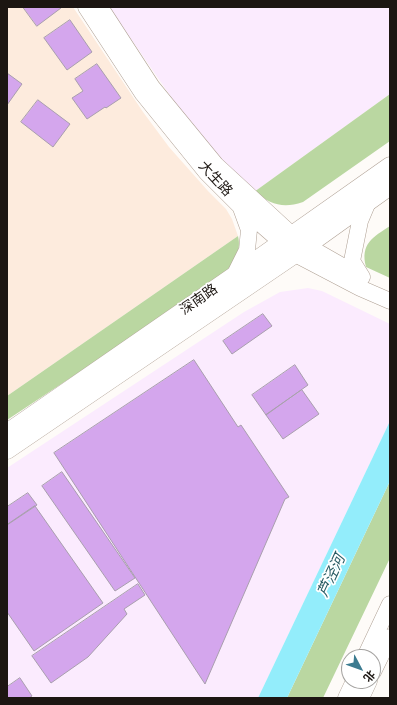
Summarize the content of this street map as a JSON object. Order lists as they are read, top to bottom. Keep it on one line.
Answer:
{"streets":{"main road":["深南路"],"street":["大生路"]},"crossings":[["大生路","深南路"]],"water":["芦泾河"],"north":"bottom right"}
